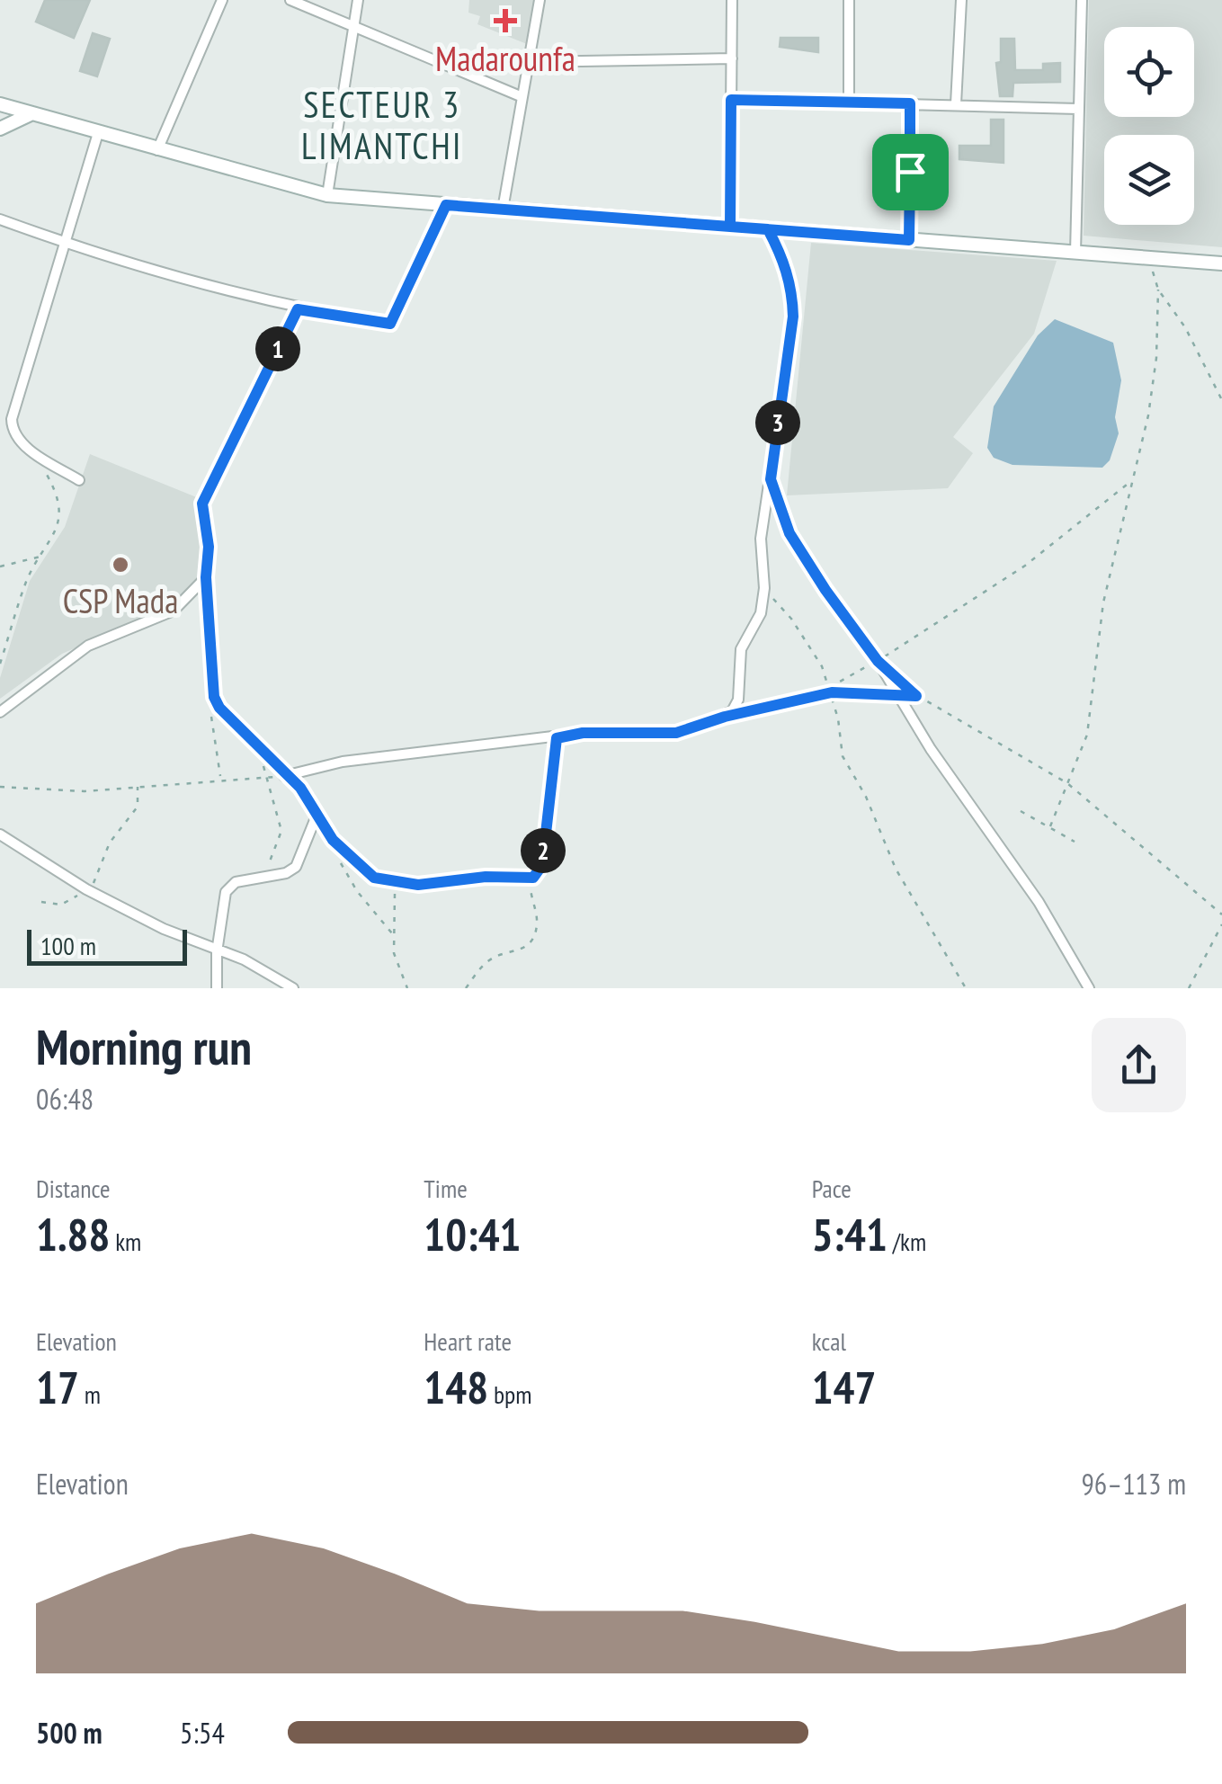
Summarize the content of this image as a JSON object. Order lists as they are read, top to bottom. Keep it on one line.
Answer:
{"districts":["SECTEUR 3 LIMANTCHI"],"places":{"health":["Madarounfa"],"other":["CSP Mada"]},"scale_bar":"100 m","page":{"pins":["1","3","2"],"scale":"100 m","heading":["Morning run","06:48"],"stats":[["Distance","1.88 km"],["Time","10:41"],["Pace","5:41 /km"],["Elevation","17 m"],["Heart rate","148 bpm"],["kcal","147"]],"chart":["Elevation","96–113 m"],"list":[{"name":"500 m","note":"5:54"}]}}
